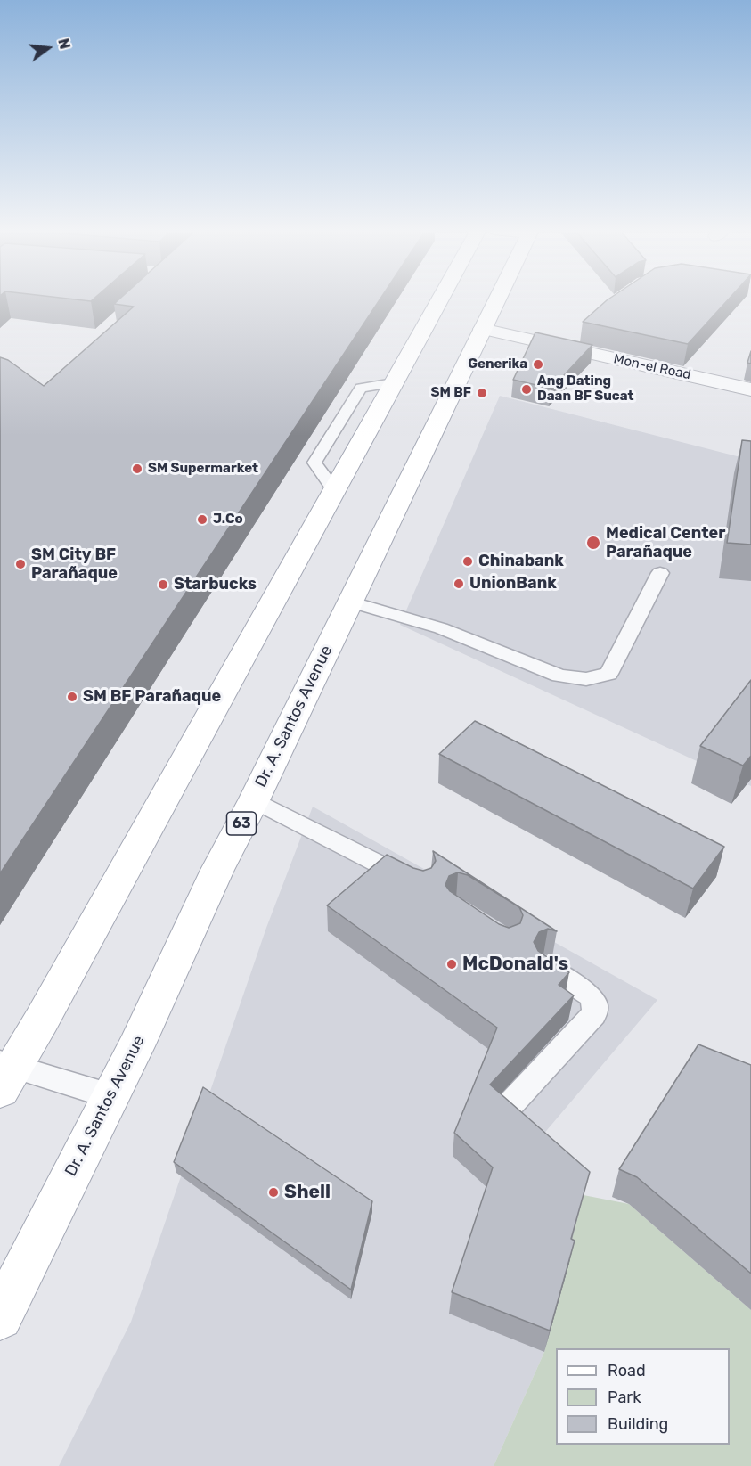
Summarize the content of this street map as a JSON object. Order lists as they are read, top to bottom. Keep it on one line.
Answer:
{"streets":{"main road":["Dr. A. Santos Avenue","63"],"street":["Mon-el Road"]},"crossings":[["Mon-el Road","Dr. A. Santos Avenue"]],"places":["Generika","Ang Dating Daan BF Sucat","SM BF","SM Supermarket","J.Co","Medical Center Parañaque","Chinabank","SM City BF Parañaque","UnionBank","Starbucks","SM BF Parañaque","McDonald's","Shell"],"legend":["Road","Park","Building"],"north":"right"}
